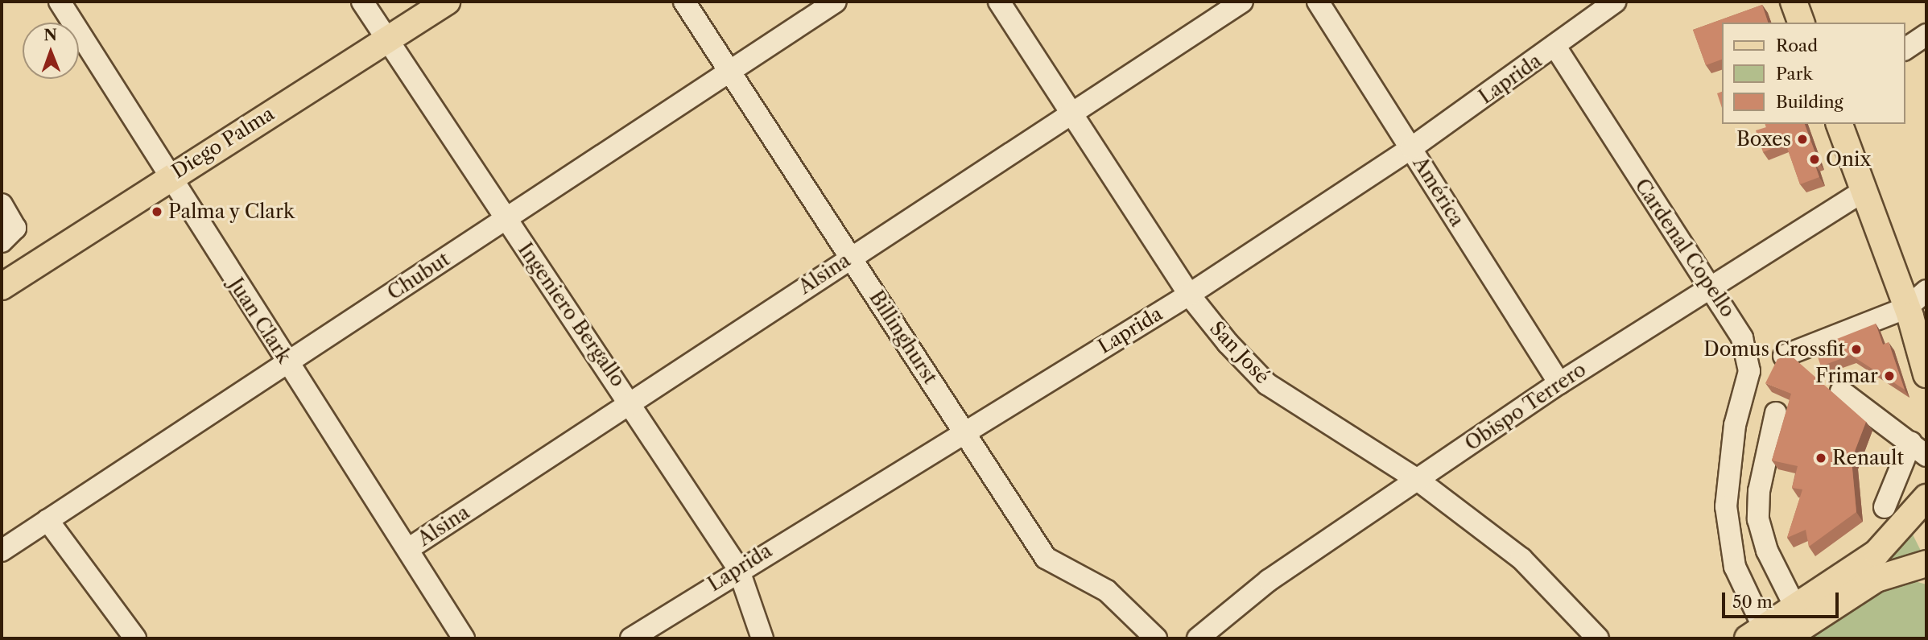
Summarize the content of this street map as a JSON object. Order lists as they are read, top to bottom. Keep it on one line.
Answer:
{"streets":{"main road":["Diego Palma"],"street":["Laprida","América","Cardenal Copello","Alsina","Chubut","Ingeniero Bergallo","Juan Clark","Billinghurst","San José","Obispo Terrero"]},"crossings":[["Laprida","América"],["Laprida","Cardenal Copello"],["Laprida","Ingeniero Bergallo"],["Laprida","Billinghurst"],["Laprida","San José"],["Diego Palma","Ingeniero Bergallo"],["Diego Palma","Juan Clark"],["América","Obispo Terrero"],["Cardenal Copello","Obispo Terrero"],["Alsina","Ingeniero Bergallo"],["Alsina","Juan Clark"],["Alsina","Billinghurst"],["Alsina","San José"],["Chubut","Ingeniero Bergallo"],["Chubut","Juan Clark"],["Chubut","Billinghurst"],["San José","Obispo Terrero"]],"places":["Boxes","Onix","Palma y Clark","Domus Crossfit","Frimar","Renault"],"legend":["Road","Park","Building"],"scale_bar":"50 m","north":"top"}
